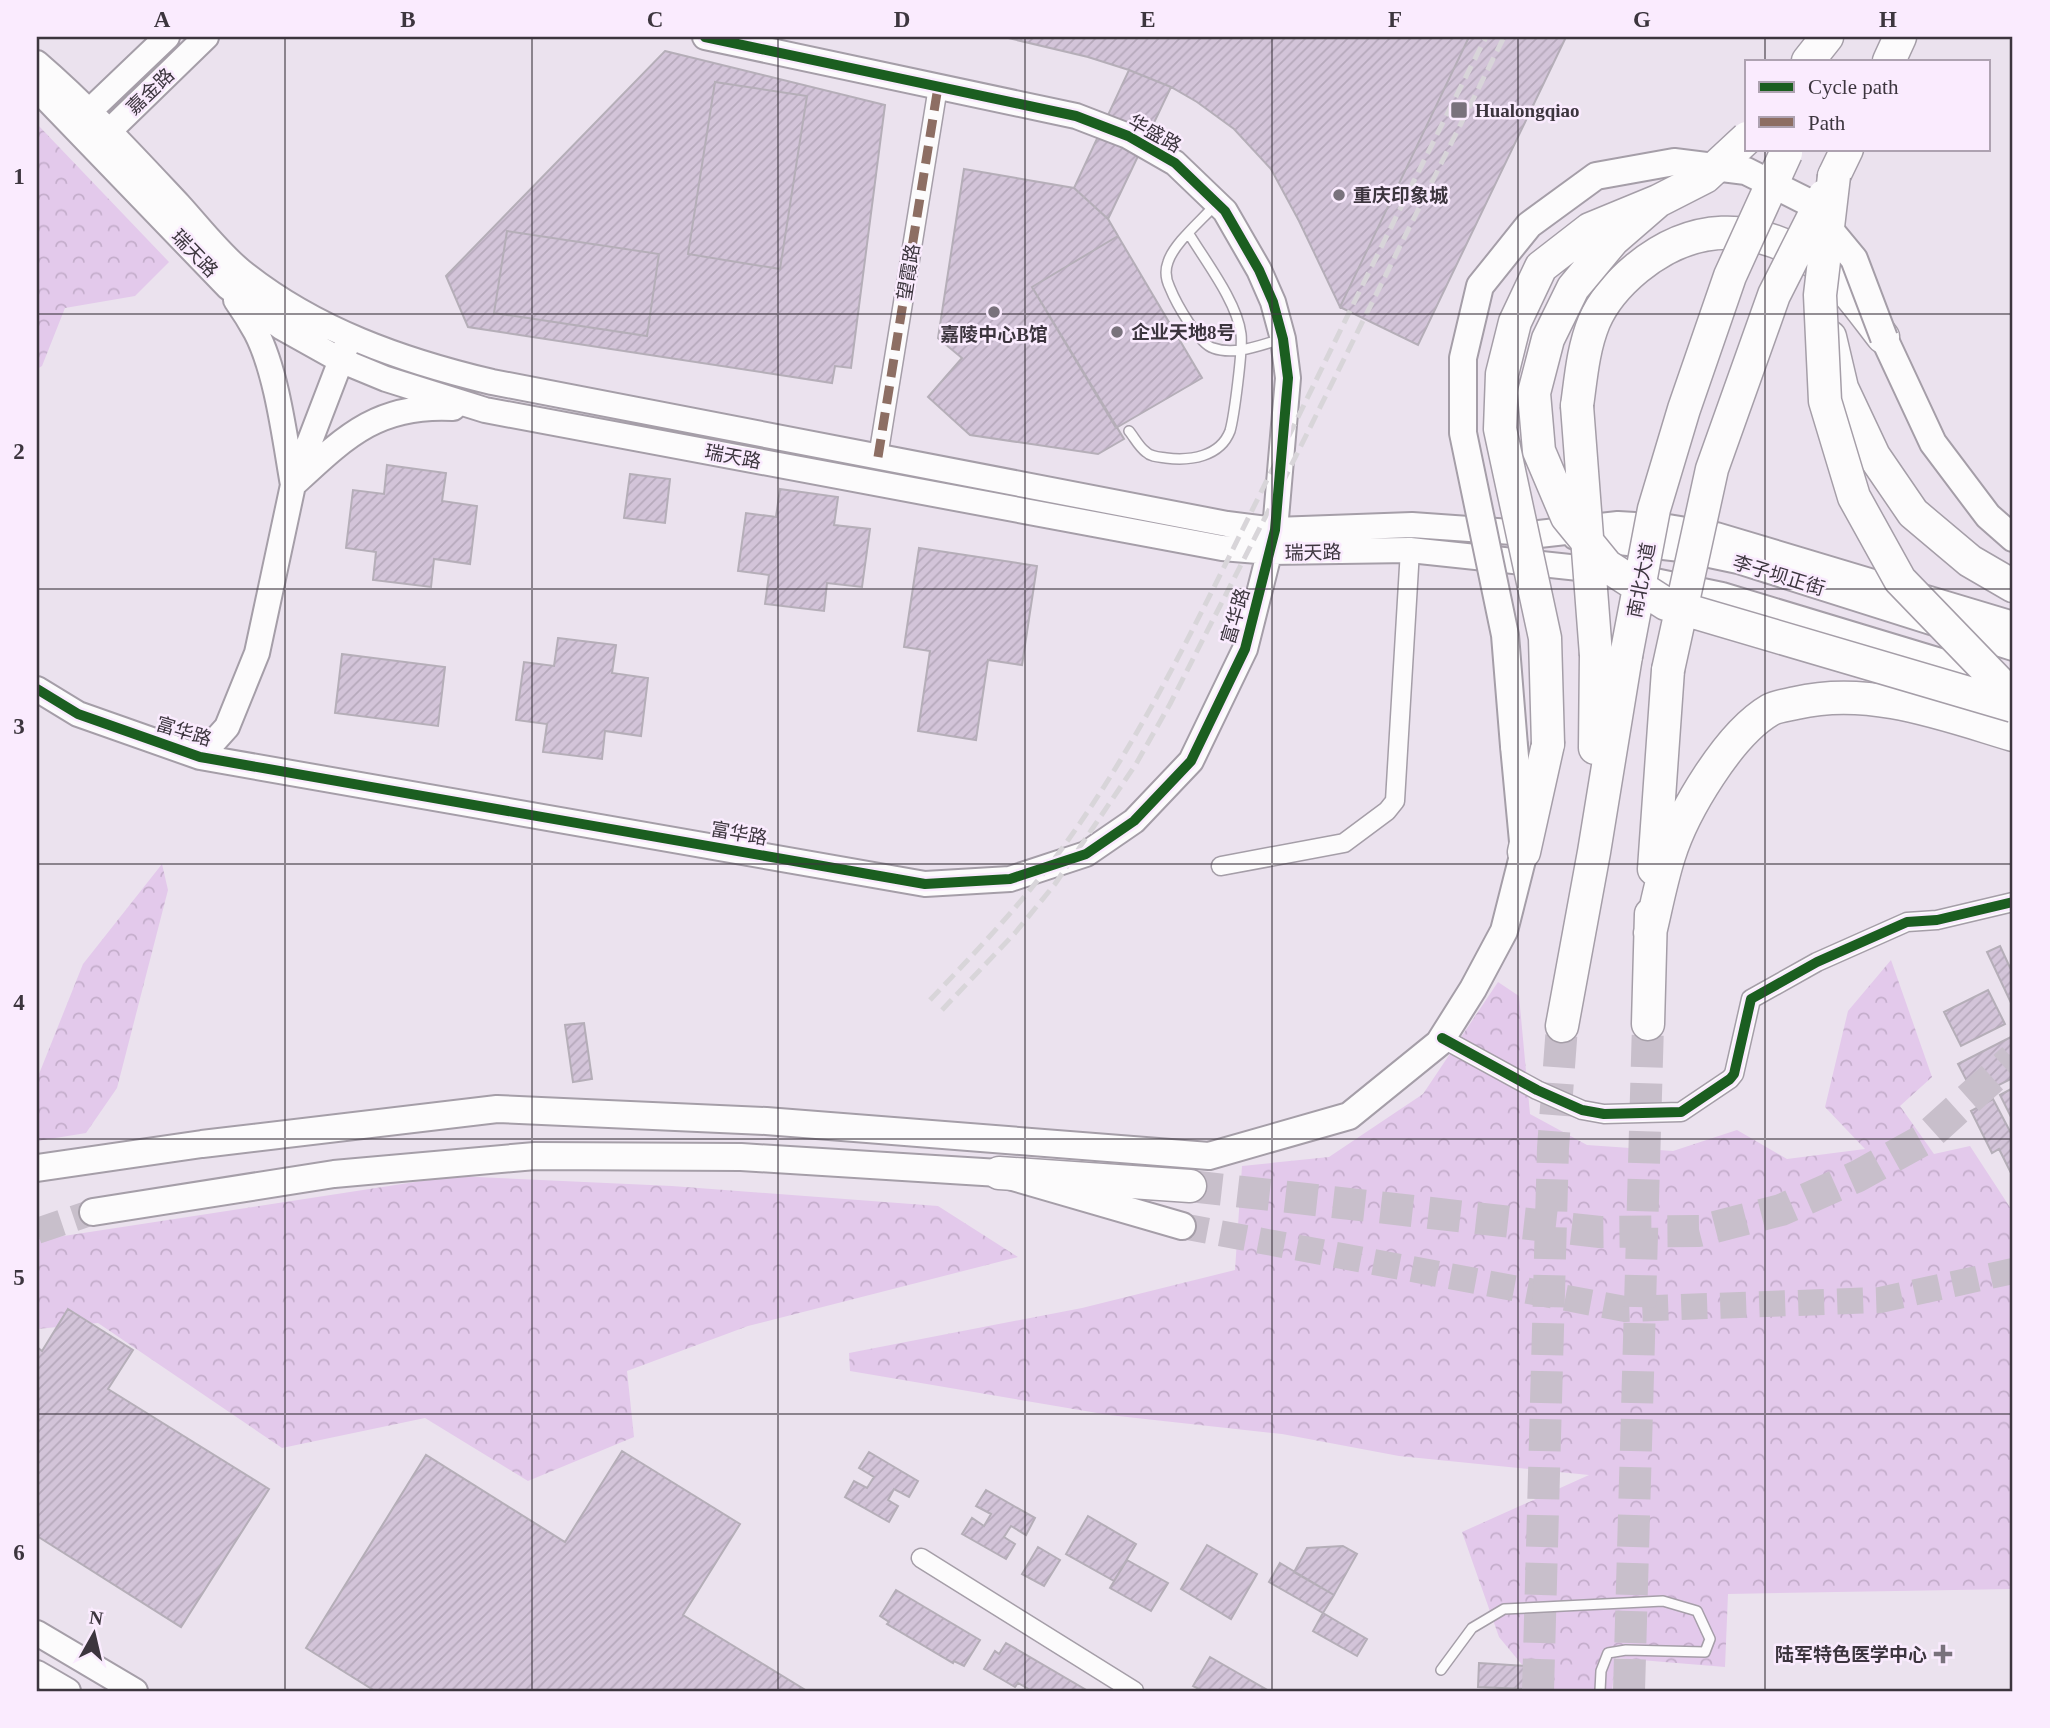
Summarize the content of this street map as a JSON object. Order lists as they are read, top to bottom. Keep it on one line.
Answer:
{"streets":{"highway":["南北大道"],"main road":["嘉金路","华盛路","瑞天路","李子坝正街","富华路"],"street":["望霞路"]},"crossings":[["嘉金路","瑞天路"],["华盛路","瑞天路"],["华盛路","望霞路"],["华盛路","富华路"],["瑞天路","望霞路"],["瑞天路","李子坝正街"],["瑞天路","富华路"]],"places":{"transit":["Hualongqiao"],"other":["重庆印象城","嘉陵中心B馆","企业天地8号"],"health":["陆军特色医学中心"]},"legend":["Cycle path","Path"],"north":"top","grid":{"columns":["A","B","C","D","E","F","G","H"],"rows":["1","2","3","4","5","6"]}}
